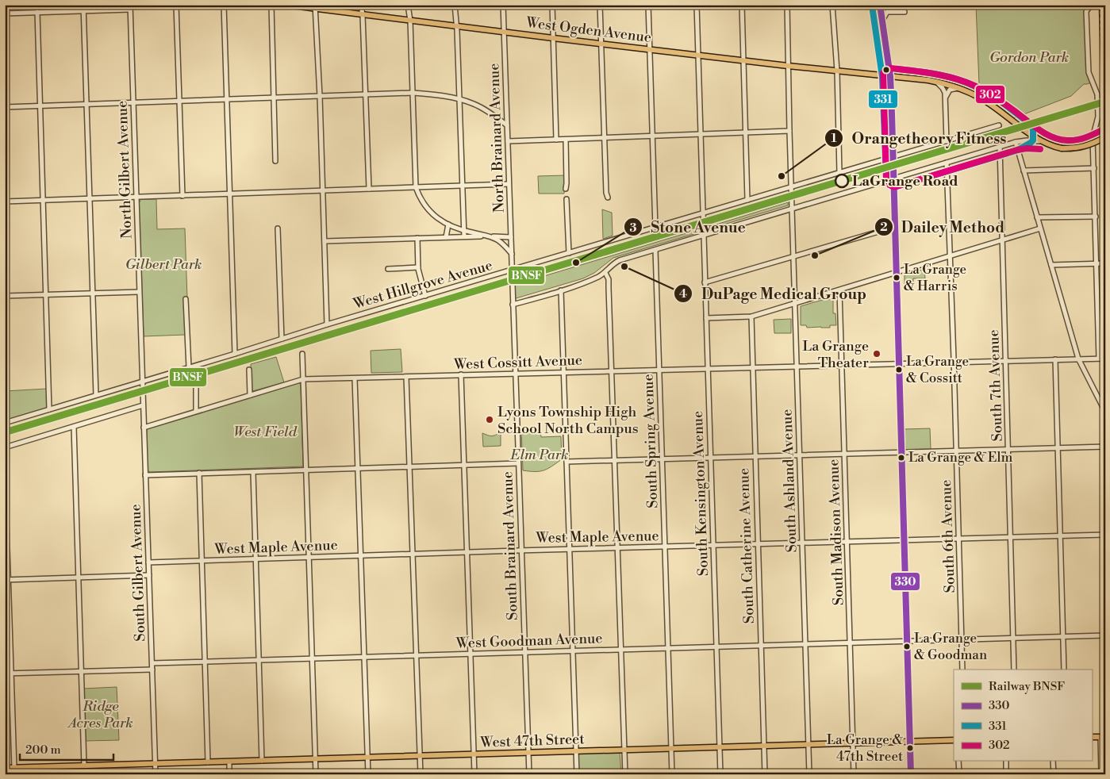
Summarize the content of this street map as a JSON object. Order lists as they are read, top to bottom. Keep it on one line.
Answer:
{"streets":{"main road":["West Ogden Avenue","West 47th Street"],"street":["North Brainard Avenue","North Gilbert Avenue","West Hillgrove Avenue","West Cossitt Avenue","South 7th Avenue","South Spring Avenue","South Ashland Avenue","South Kensington Avenue","South Madison Avenue","South 6th Avenue","West Maple Avenue","South Brainard Avenue","South Catherine Avenue","South Gilbert Avenue","West Goodman Avenue"]},"crossings":[["West Ogden Avenue","North Brainard Avenue"],["West Ogden Avenue","South Ashland Avenue"],["West Ogden Avenue","South Kensington Avenue"],["North Brainard Avenue","West Hillgrove Avenue"],["North Brainard Avenue","South Brainard Avenue"],["North Gilbert Avenue","West Hillgrove Avenue"],["North Gilbert Avenue","South Gilbert Avenue"],["West Hillgrove Avenue","South Ashland Avenue"],["West Hillgrove Avenue","South Kensington Avenue"],["West Hillgrove Avenue","South Brainard Avenue"],["West Hillgrove Avenue","South Gilbert Avenue"],["West Cossitt Avenue","South 7th Avenue"],["West Cossitt Avenue","South Spring Avenue"],["West Cossitt Avenue","South Ashland Avenue"],["West Cossitt Avenue","South Kensington Avenue"],["West Cossitt Avenue","South Madison Avenue"],["West Cossitt Avenue","South 6th Avenue"],["West Cossitt Avenue","South Brainard Avenue"],["West Cossitt Avenue","South Catherine Avenue"],["West Cossitt Avenue","South Gilbert Avenue"],["South 7th Avenue","West Maple Avenue"],["South 7th Avenue","West Goodman Avenue"],["South Spring Avenue","West Maple Avenue"],["South Spring Avenue","West Goodman Avenue"],["South Spring Avenue","West 47th Street"],["South Ashland Avenue","West Maple Avenue"],["South Ashland Avenue","West Goodman Avenue"],["South Ashland Avenue","West 47th Street"],["South Kensington Avenue","West Maple Avenue"],["South Kensington Avenue","West Goodman Avenue"],["South Kensington Avenue","West 47th Street"],["South Madison Avenue","West Maple Avenue"],["South Madison Avenue","West Goodman Avenue"],["South Madison Avenue","West 47th Street"],["South 6th Avenue","West Maple Avenue"],["South 6th Avenue","West Goodman Avenue"],["West Maple Avenue","South Brainard Avenue"],["West Maple Avenue","South Catherine Avenue"],["West Maple Avenue","South Gilbert Avenue"],["South Brainard Avenue","West Goodman Avenue"],["South Brainard Avenue","West 47th Street"],["South Catherine Avenue","West Goodman Avenue"],["South Catherine Avenue","West 47th Street"],["South Gilbert Avenue","West Goodman Avenue"],["South Gilbert Avenue","West 47th Street"]],"parks":["Gordon Park","Gilbert Park","West Field","Elm Park","Ridge Acres Park"],"places":["Orangetheory Fitness","LaGrange Road","Dailey Method","Stone Avenue","DuPage Medical Group","La Grange & Harris","La Grange Theater","La Grange & Cossitt","Lyons Township High School North Campus","La Grange & Elm","La Grange & Goodman","La Grange & 47th Street"],"lines":["transit line 330","transit line 331","transit line 302","rail line BNSF"],"legend":["Railway BNSF","330","331","302"],"scale_bar":"200 m"}
